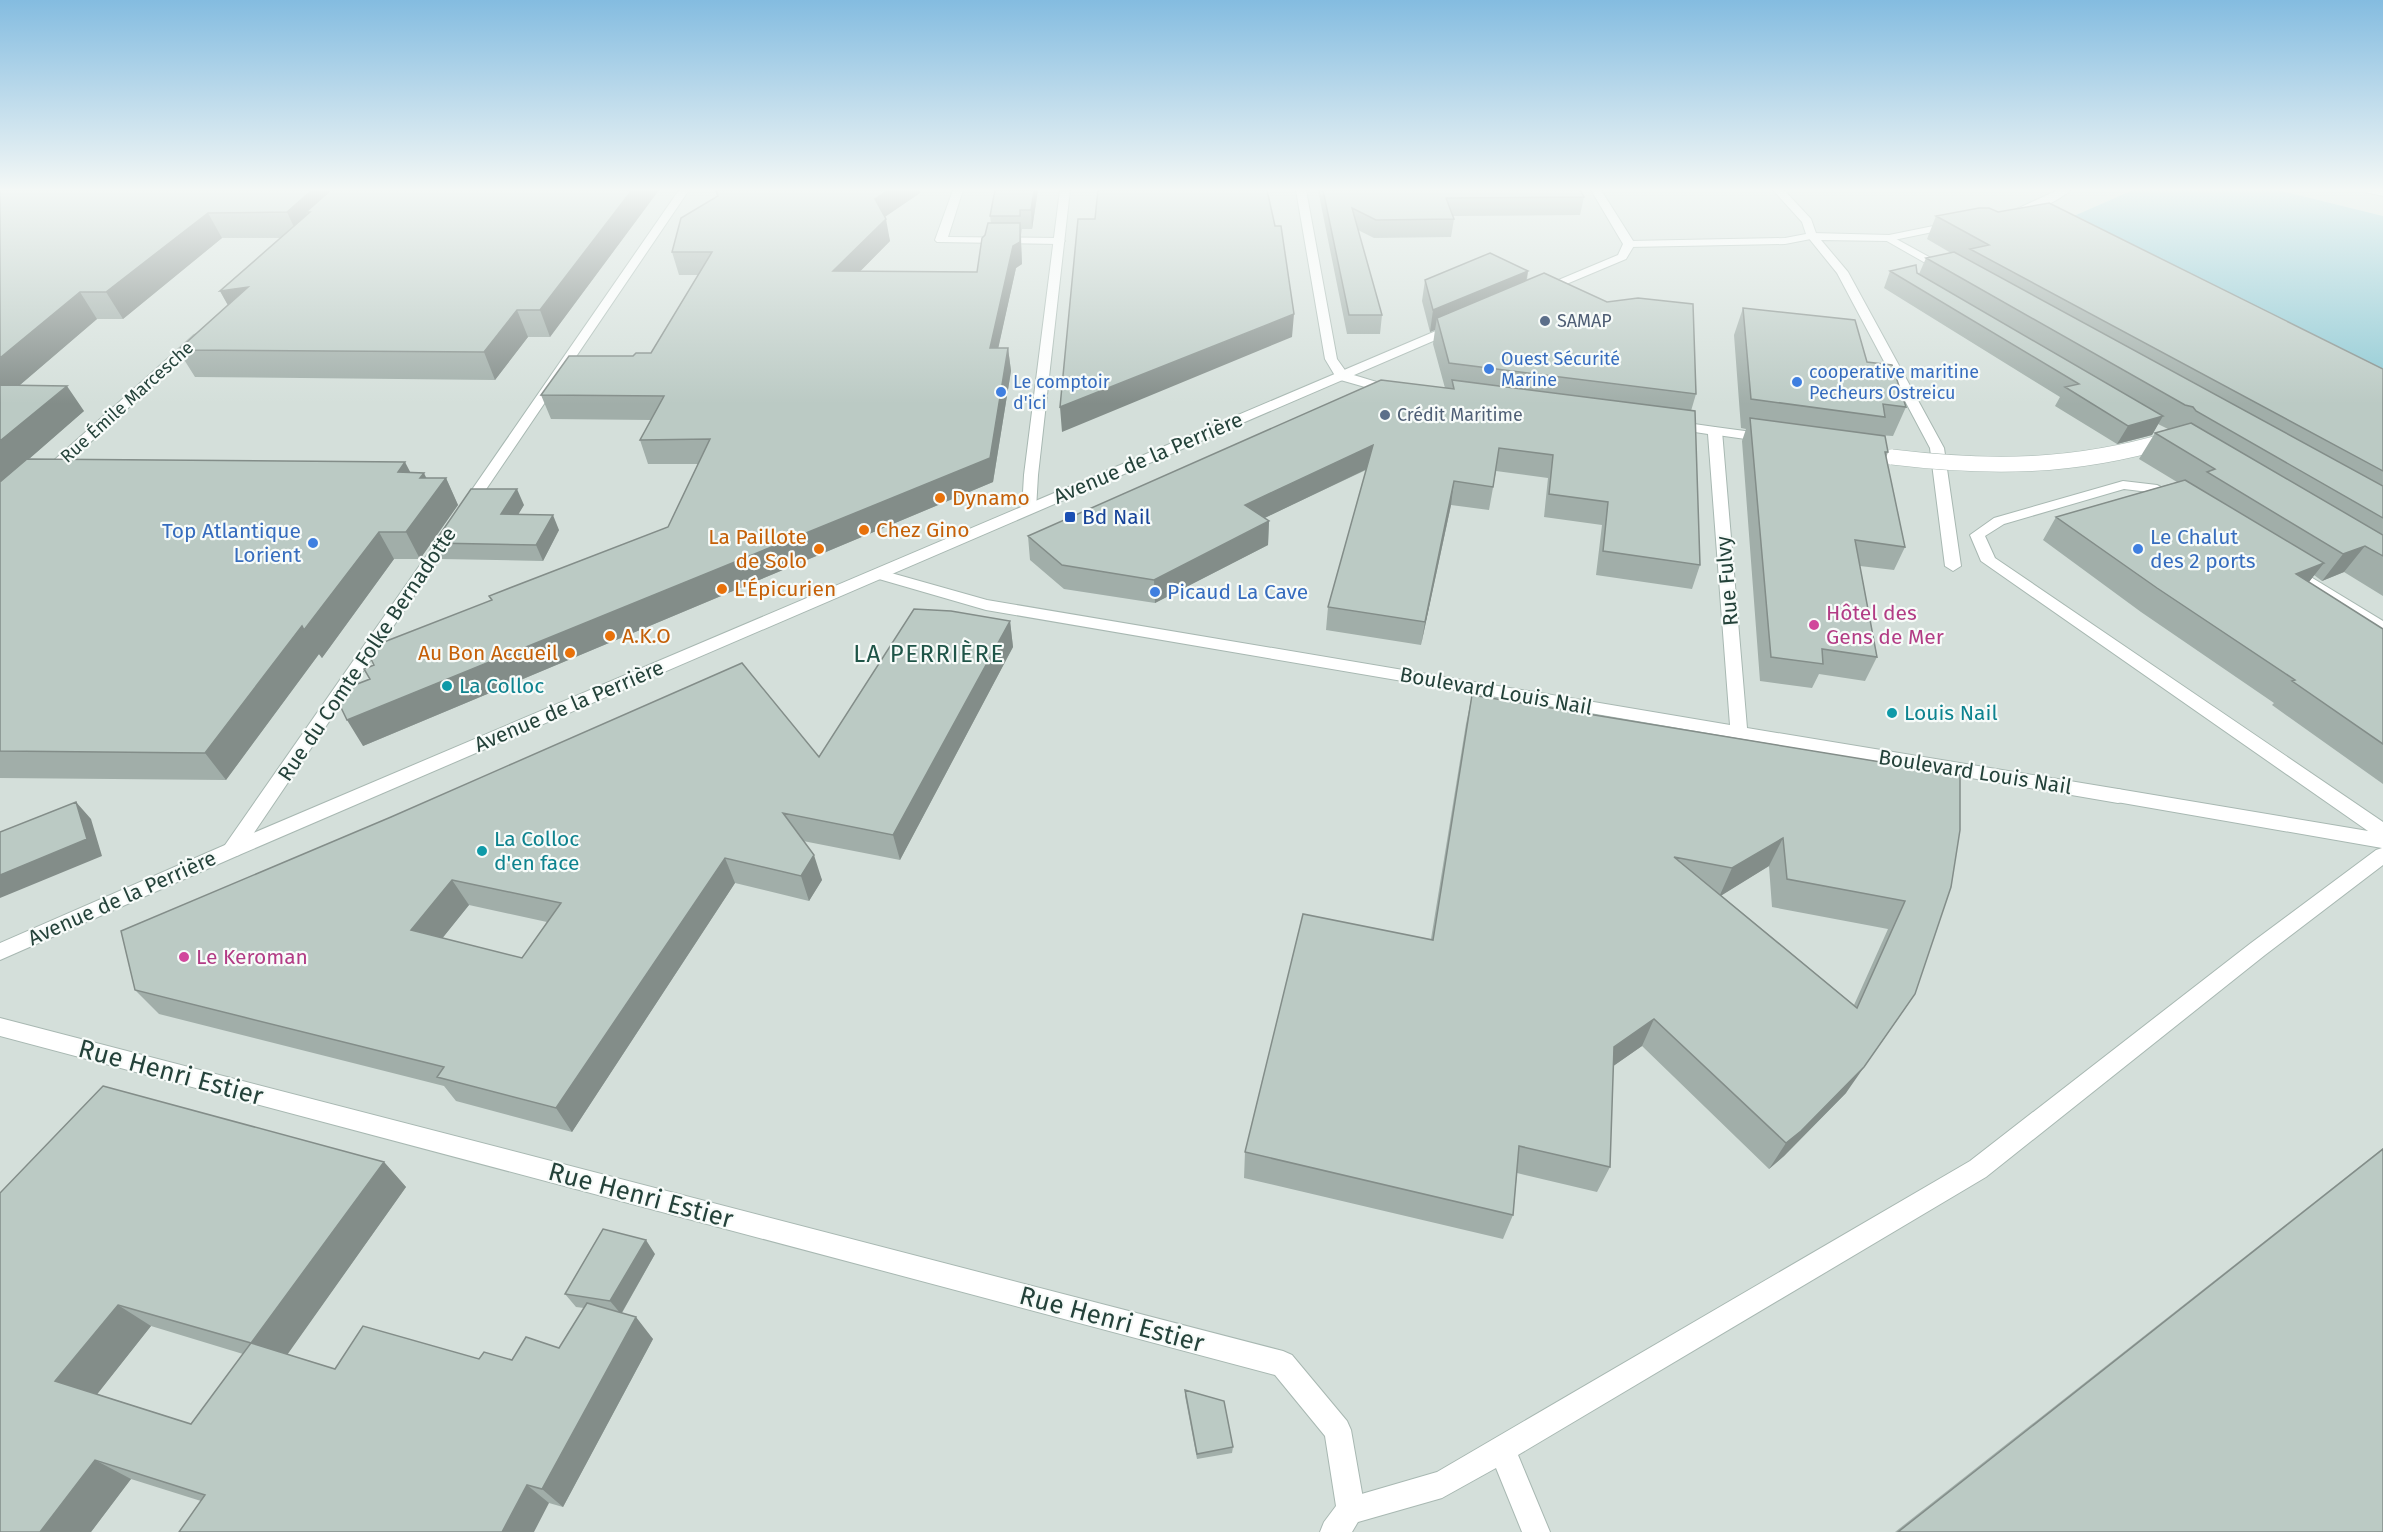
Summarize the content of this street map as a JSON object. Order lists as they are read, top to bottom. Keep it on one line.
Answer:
{"streets":{"street":["Rue Émile Marcesche","Avenue de la Perrière","Rue Fulvy","Rue du Comte Folke Bernadotte","Boulevard Louis Nail","Rue Henri Estier"]},"crossings":[["Avenue de la Perrière","Rue du Comte Folke Bernadotte"],["Avenue de la Perrière","Boulevard Louis Nail"],["Rue Fulvy","Boulevard Louis Nail"]],"districts":["LA PERRIÈRE"],"places":{"other":["SAMAP","Ouest Sécurité Marine","cooperative maritine Pecheurs Ostreicu","Le comptoir d'ici","Crédit Maritime","Dynamo","Chez Gino","Top Atlantique Lorient","La Paillote de Solo","Le Chalut des 2 ports","L'Épicurien","Picaud La Cave","Hôtel des Gens de Mer","A.K.O","Au Bon Accueil","La Colloc","Louis Nail","La Colloc d'en face","Le Keroman"],"transit":["Bd Nail"]}}
